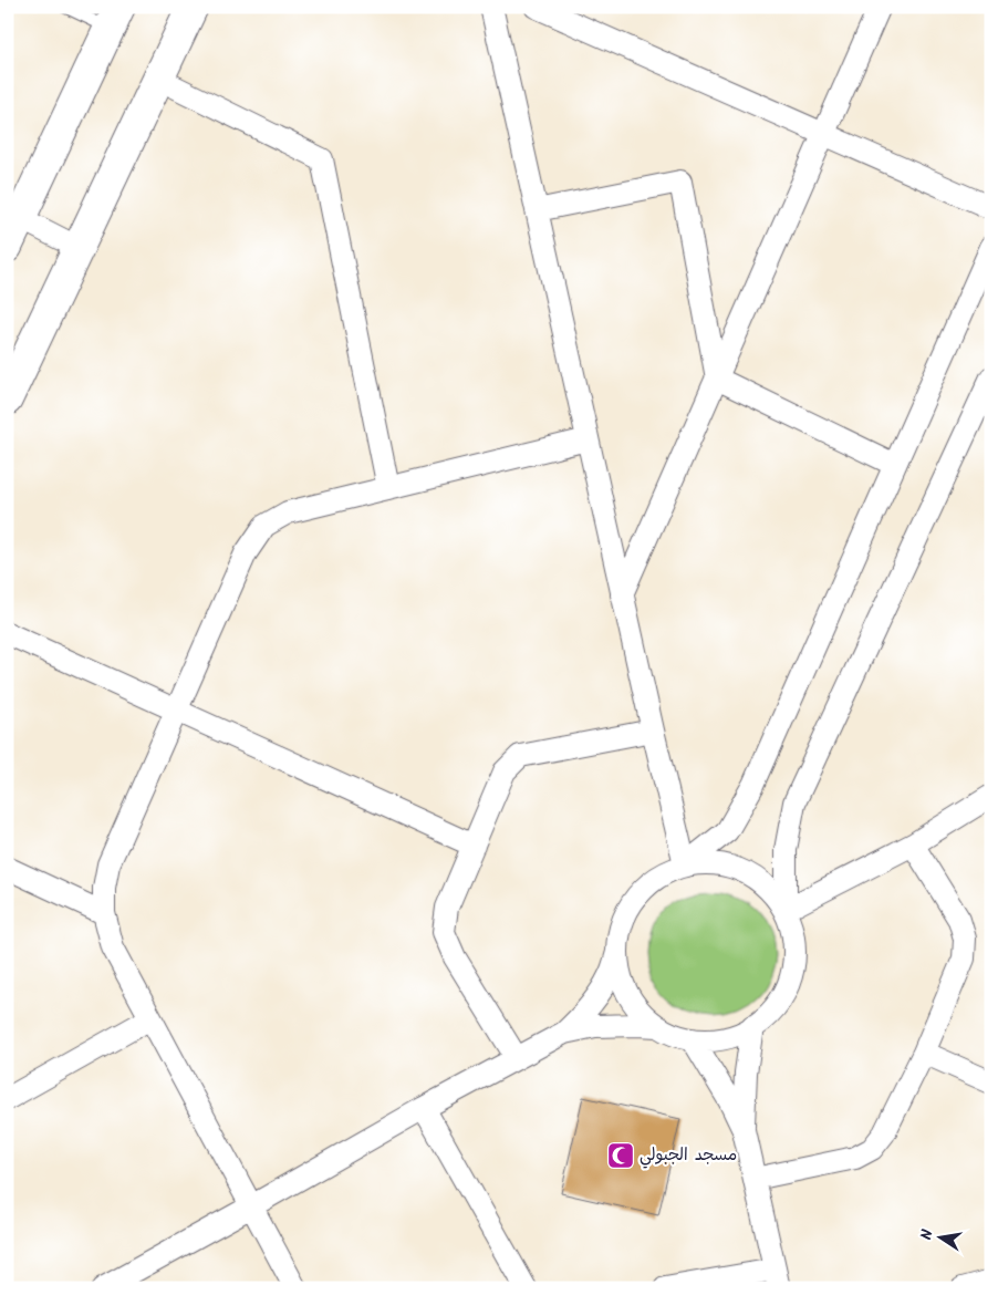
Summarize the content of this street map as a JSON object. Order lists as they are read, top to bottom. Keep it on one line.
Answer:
{"places":{"mosque":["مسجد الجبولي"]},"north":"left"}
